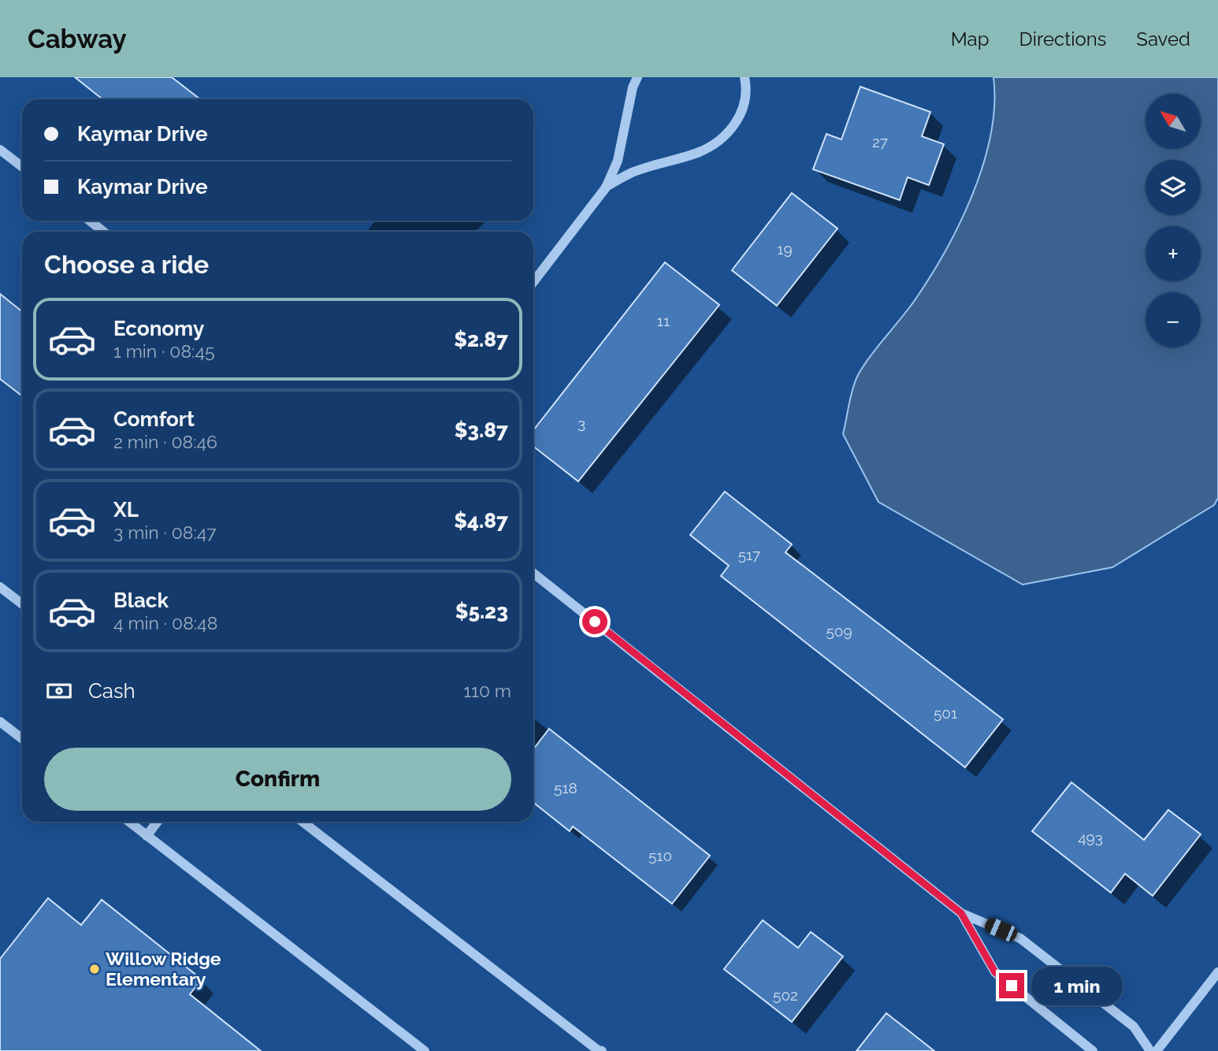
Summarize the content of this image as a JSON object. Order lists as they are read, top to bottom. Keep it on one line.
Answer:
{"places":["Willow Ridge Elementary"],"house_numbers":["27","19","11","3","517","509","501","518","493","510","502"],"north":"top left","page":{"header":"Cabway","nav":["Map","Directions","Saved"],"map_buttons":["+","−"],"banner":["Kaymar Drive","Kaymar Drive"],"heading":"Choose a ride","list":[{"name":"Economy","note":"1 min · 08:45","value":"$2.87"},{"name":"Comfort","note":"2 min · 08:46","value":"$3.87"},{"name":"XL","note":"3 min · 08:47","value":"$4.87"},{"name":"Black","note":"4 min · 08:48","value":"$5.23"}],"pay":["Cash","110 m"],"buttons":"Confirm","bubble":"1 min"}}
